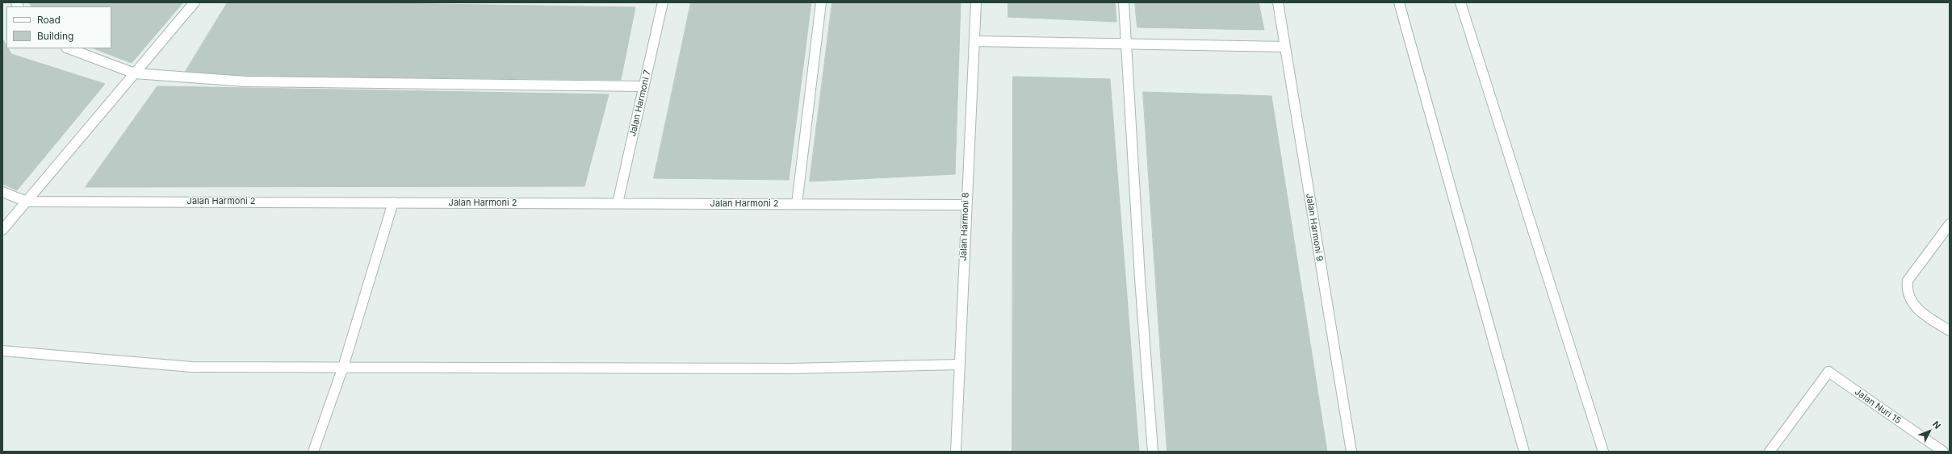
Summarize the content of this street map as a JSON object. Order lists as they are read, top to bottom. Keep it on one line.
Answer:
{"streets":{"street":["Jalan Harmoni 7","Jalan Harmoni 2","Jalan Harmoni 8","Jalan Harmoni 9","Jalan Nuri 15"]},"crossings":[["Jalan Harmoni 7","Jalan Harmoni 2"],["Jalan Harmoni 2","Jalan Harmoni 8"]],"legend":["Road","Building"],"north":"top right"}
